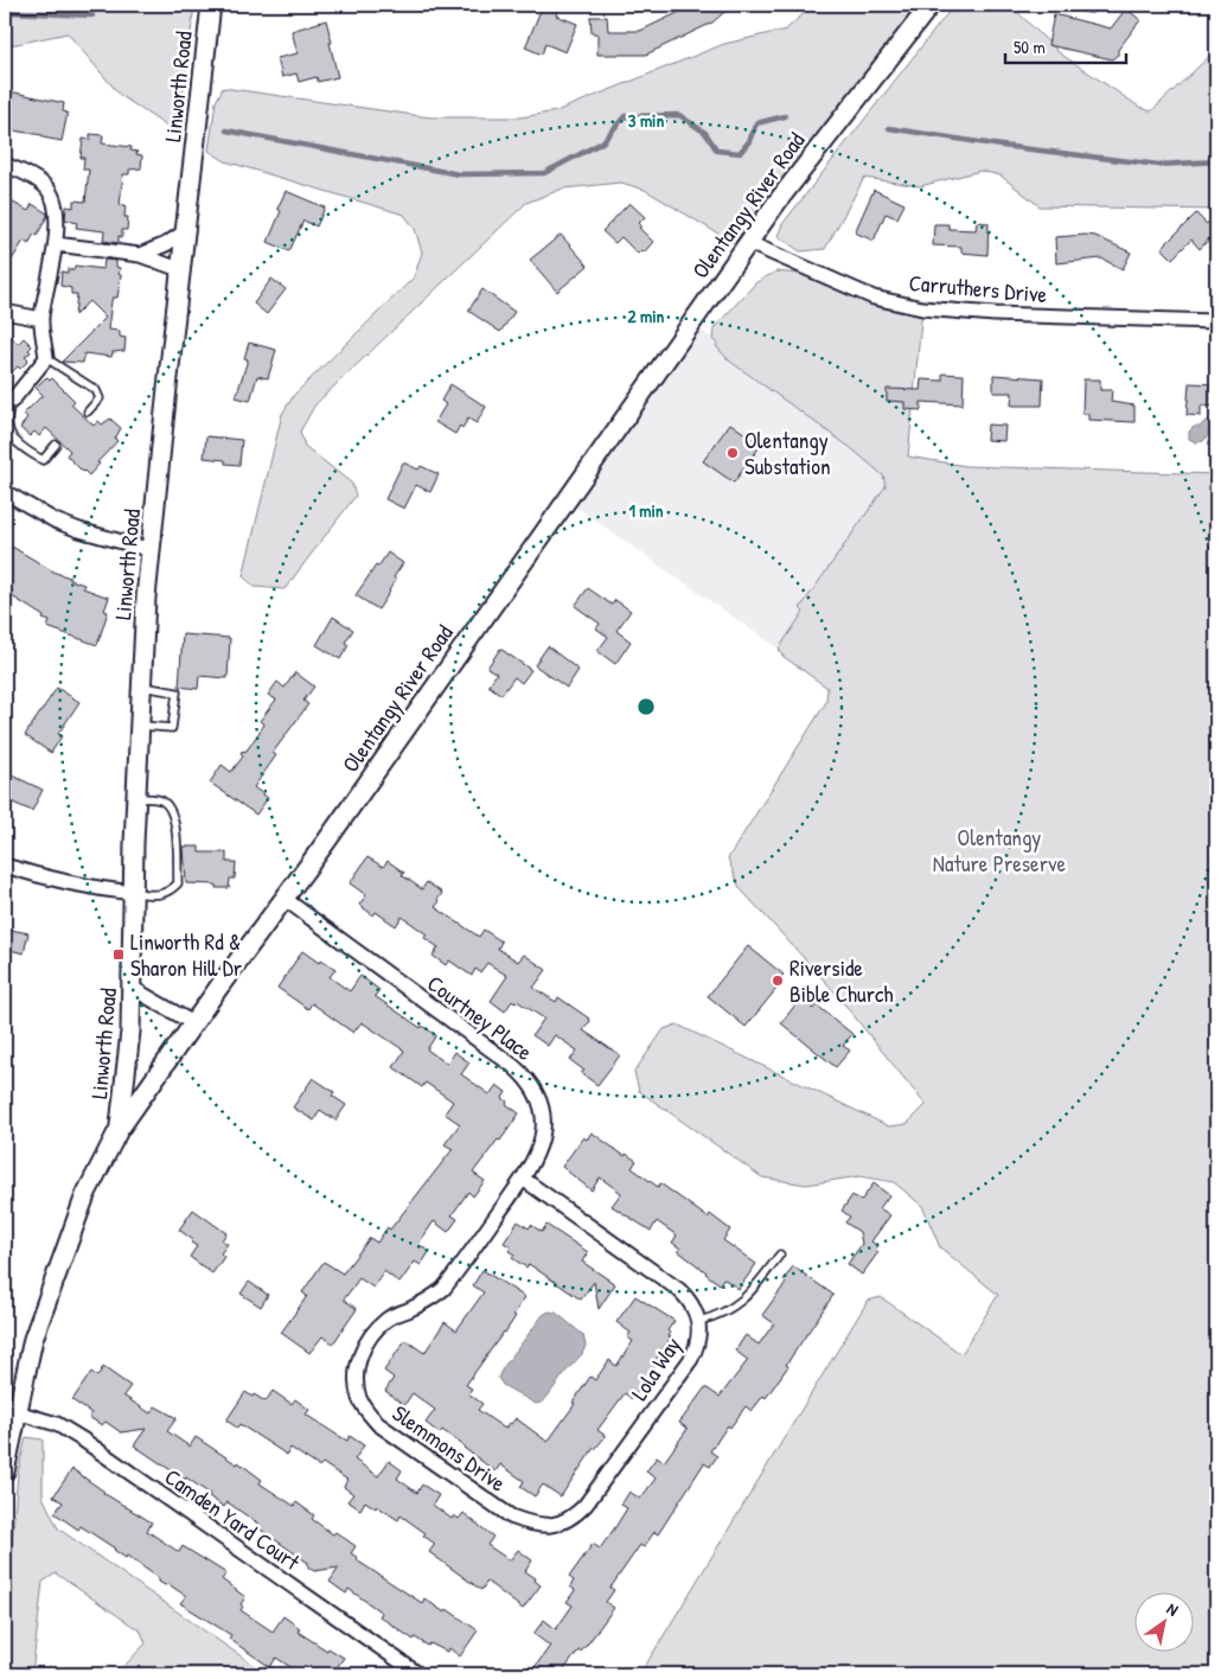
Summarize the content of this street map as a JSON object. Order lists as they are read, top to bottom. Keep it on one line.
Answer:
{"streets":{"main road":["Linworth Road","Olentangy River Road"],"street":["Carruthers Drive","Courtney Place","Lola Way","Slemmons Drive","Camden Yard Court"]},"crossings":[["Linworth Road","Olentangy River Road"],["Olentangy River Road","Carruthers Drive"],["Olentangy River Road","Courtney Place"],["Olentangy River Road","Camden Yard Court"],["Courtney Place","Lola Way"],["Courtney Place","Slemmons Drive"],["Lola Way","Slemmons Drive"]],"parks":["Olentangy Nature Preserve"],"places":{"other":["Olentangy Substation","Riverside Bible Church"],"transit":["Linworth Rd & Sharon Hill Dr"]},"scale_bar":"50 m","north":"top right","rings":["3 min","2 min","1 min"]}
